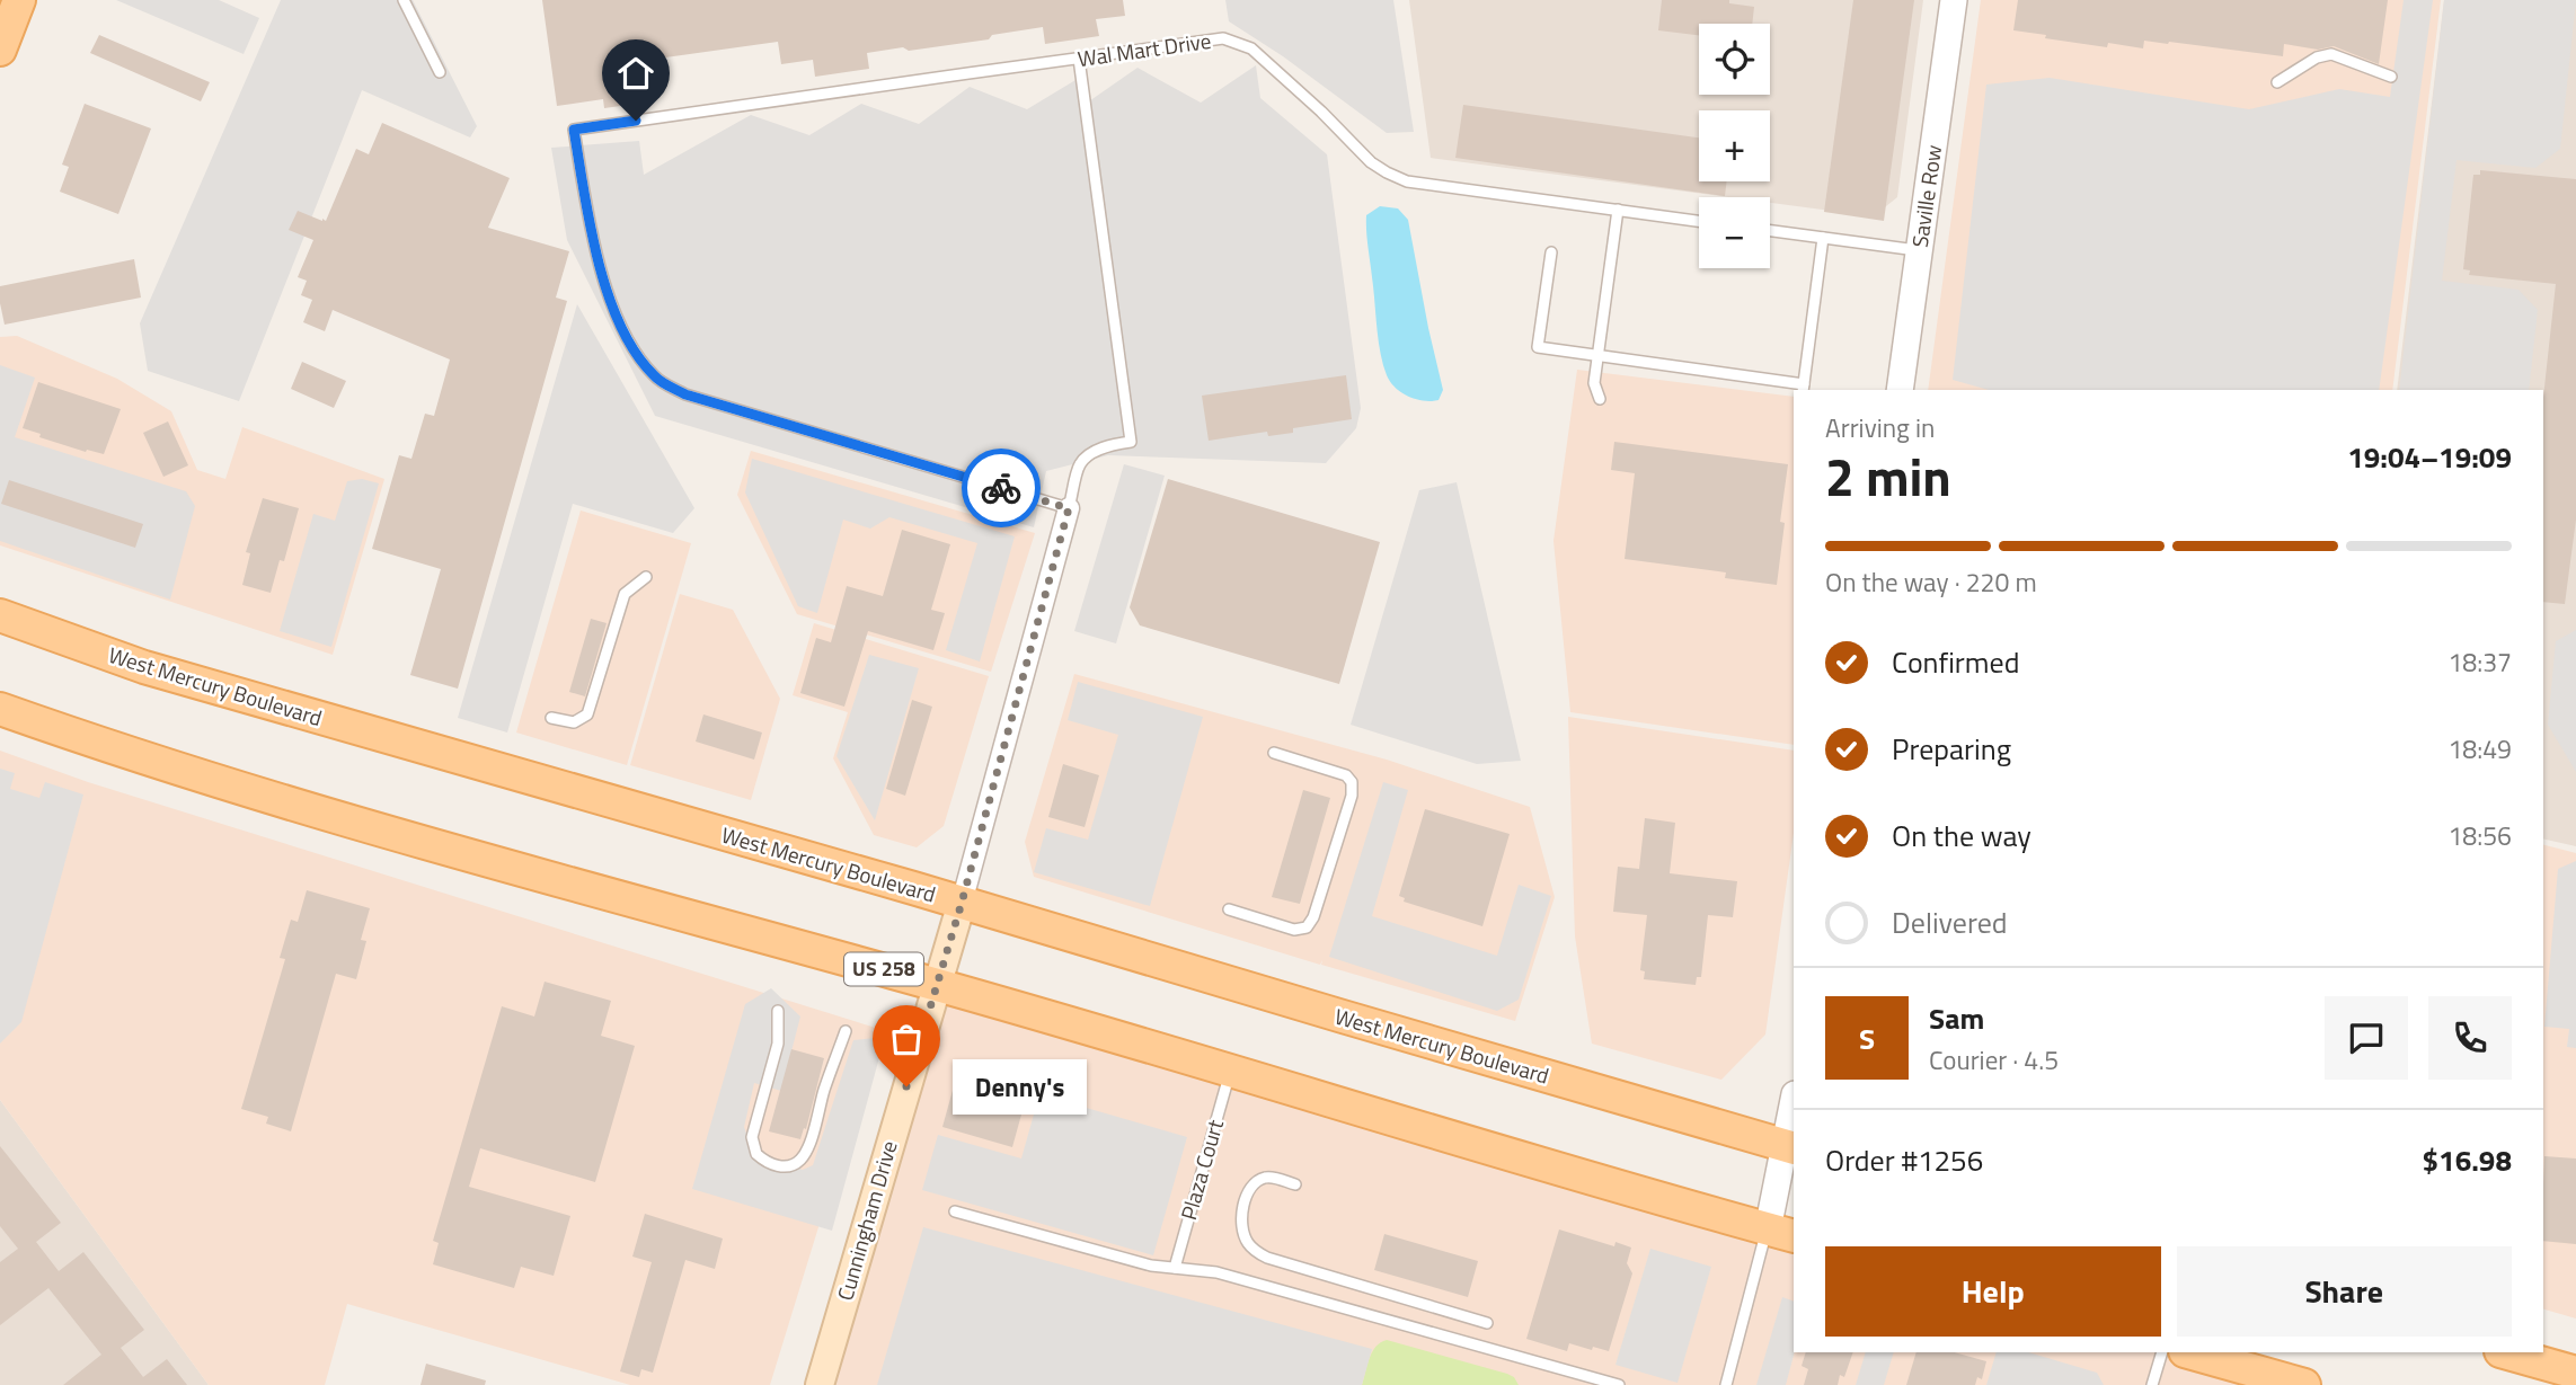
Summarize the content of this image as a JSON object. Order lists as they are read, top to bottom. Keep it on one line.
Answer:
{"streets":{"main road":["West Mercury Boulevard","US 258","Cunningham Drive"],"street":["Saville Row"],"lane":["Wal Mart Drive","Plaza Court"]},"crossings":[["Wal Mart Drive","Cunningham Drive"],["West Mercury Boulevard","Cunningham Drive"],["US 258","Plaza Court"],["US 258","Cunningham Drive"]],"places":["Denny's"],"page":{"map_buttons":["+","−"],"heading":["2 min","Arriving in","19:04–19:09"],"panel":["Sam","Courier · 4.5","Order #1256","$16.98"],"bar":"On the way · 220 m","list":[["Confirmed","18:37"],["Preparing","18:49"],["On the way","18:56"],"Delivered"],"round":"S","bubble":"Denny's","buttons":["Help","Share"]}}
